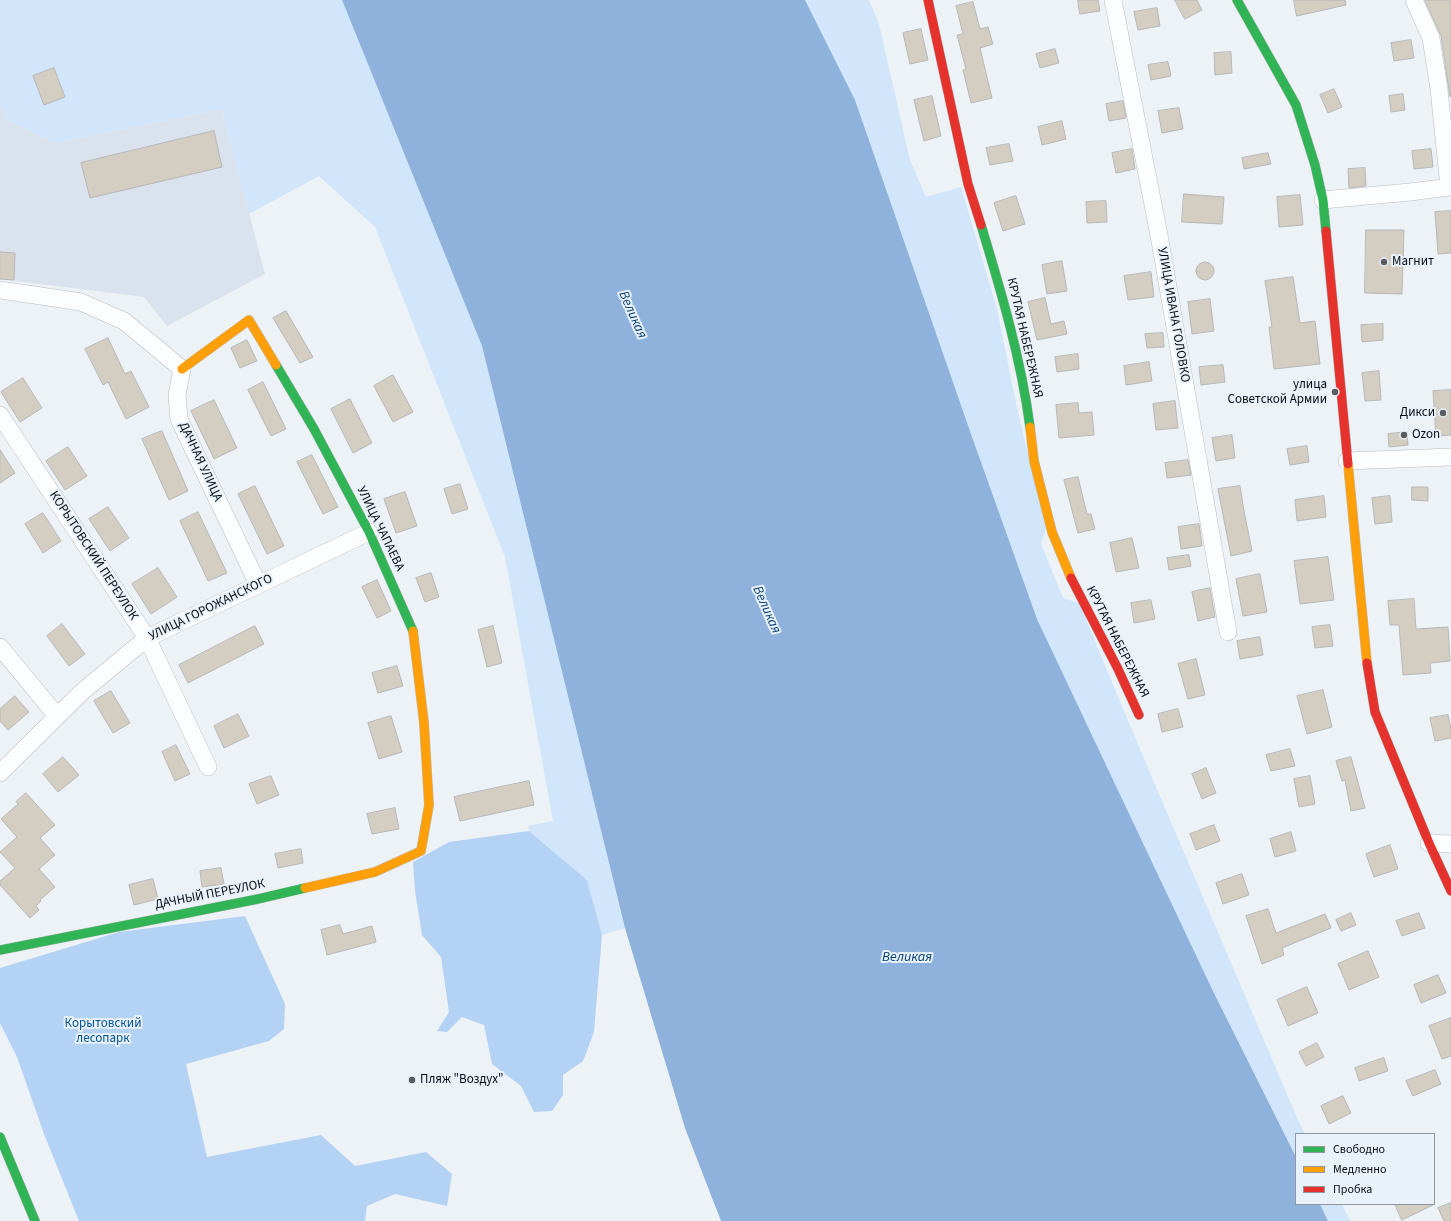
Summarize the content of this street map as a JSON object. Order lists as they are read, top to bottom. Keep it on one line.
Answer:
{"streets":{"street":["УЛИЦА ИВАНА ГОЛОВКО","КРУТАЯ НАБЕРЕЖНАЯ","ДАЧНАЯ УЛИЦА","УЛИЦА ЧАПАЕВА","КОРЫТОВСКИЙ ПЕРЕУЛОК","УЛИЦА ГОРОЖАНСКОГО","ДАЧНЫЙ ПЕРЕУЛОК"]},"crossings":[["ДАЧНАЯ УЛИЦА","УЛИЦА ЧАПАЕВА"],["ДАЧНАЯ УЛИЦА","УЛИЦА ГОРОЖАНСКОГО"],["УЛИЦА ЧАПАЕВА","УЛИЦА ГОРОЖАНСКОГО"],["УЛИЦА ЧАПАЕВА","ДАЧНЫЙ ПЕРЕУЛОК"],["КОРЫТОВСКИЙ ПЕРЕУЛОК","УЛИЦА ГОРОЖАНСКОГО"]],"water":["Великая"],"parks":["Корытовский лесопарк"],"places":["Магнит","улица Советской Армии","Дикси","Ozon","Пляж \"Воздух\""],"legend":["Свободно","Медленно","Пробка"]}
